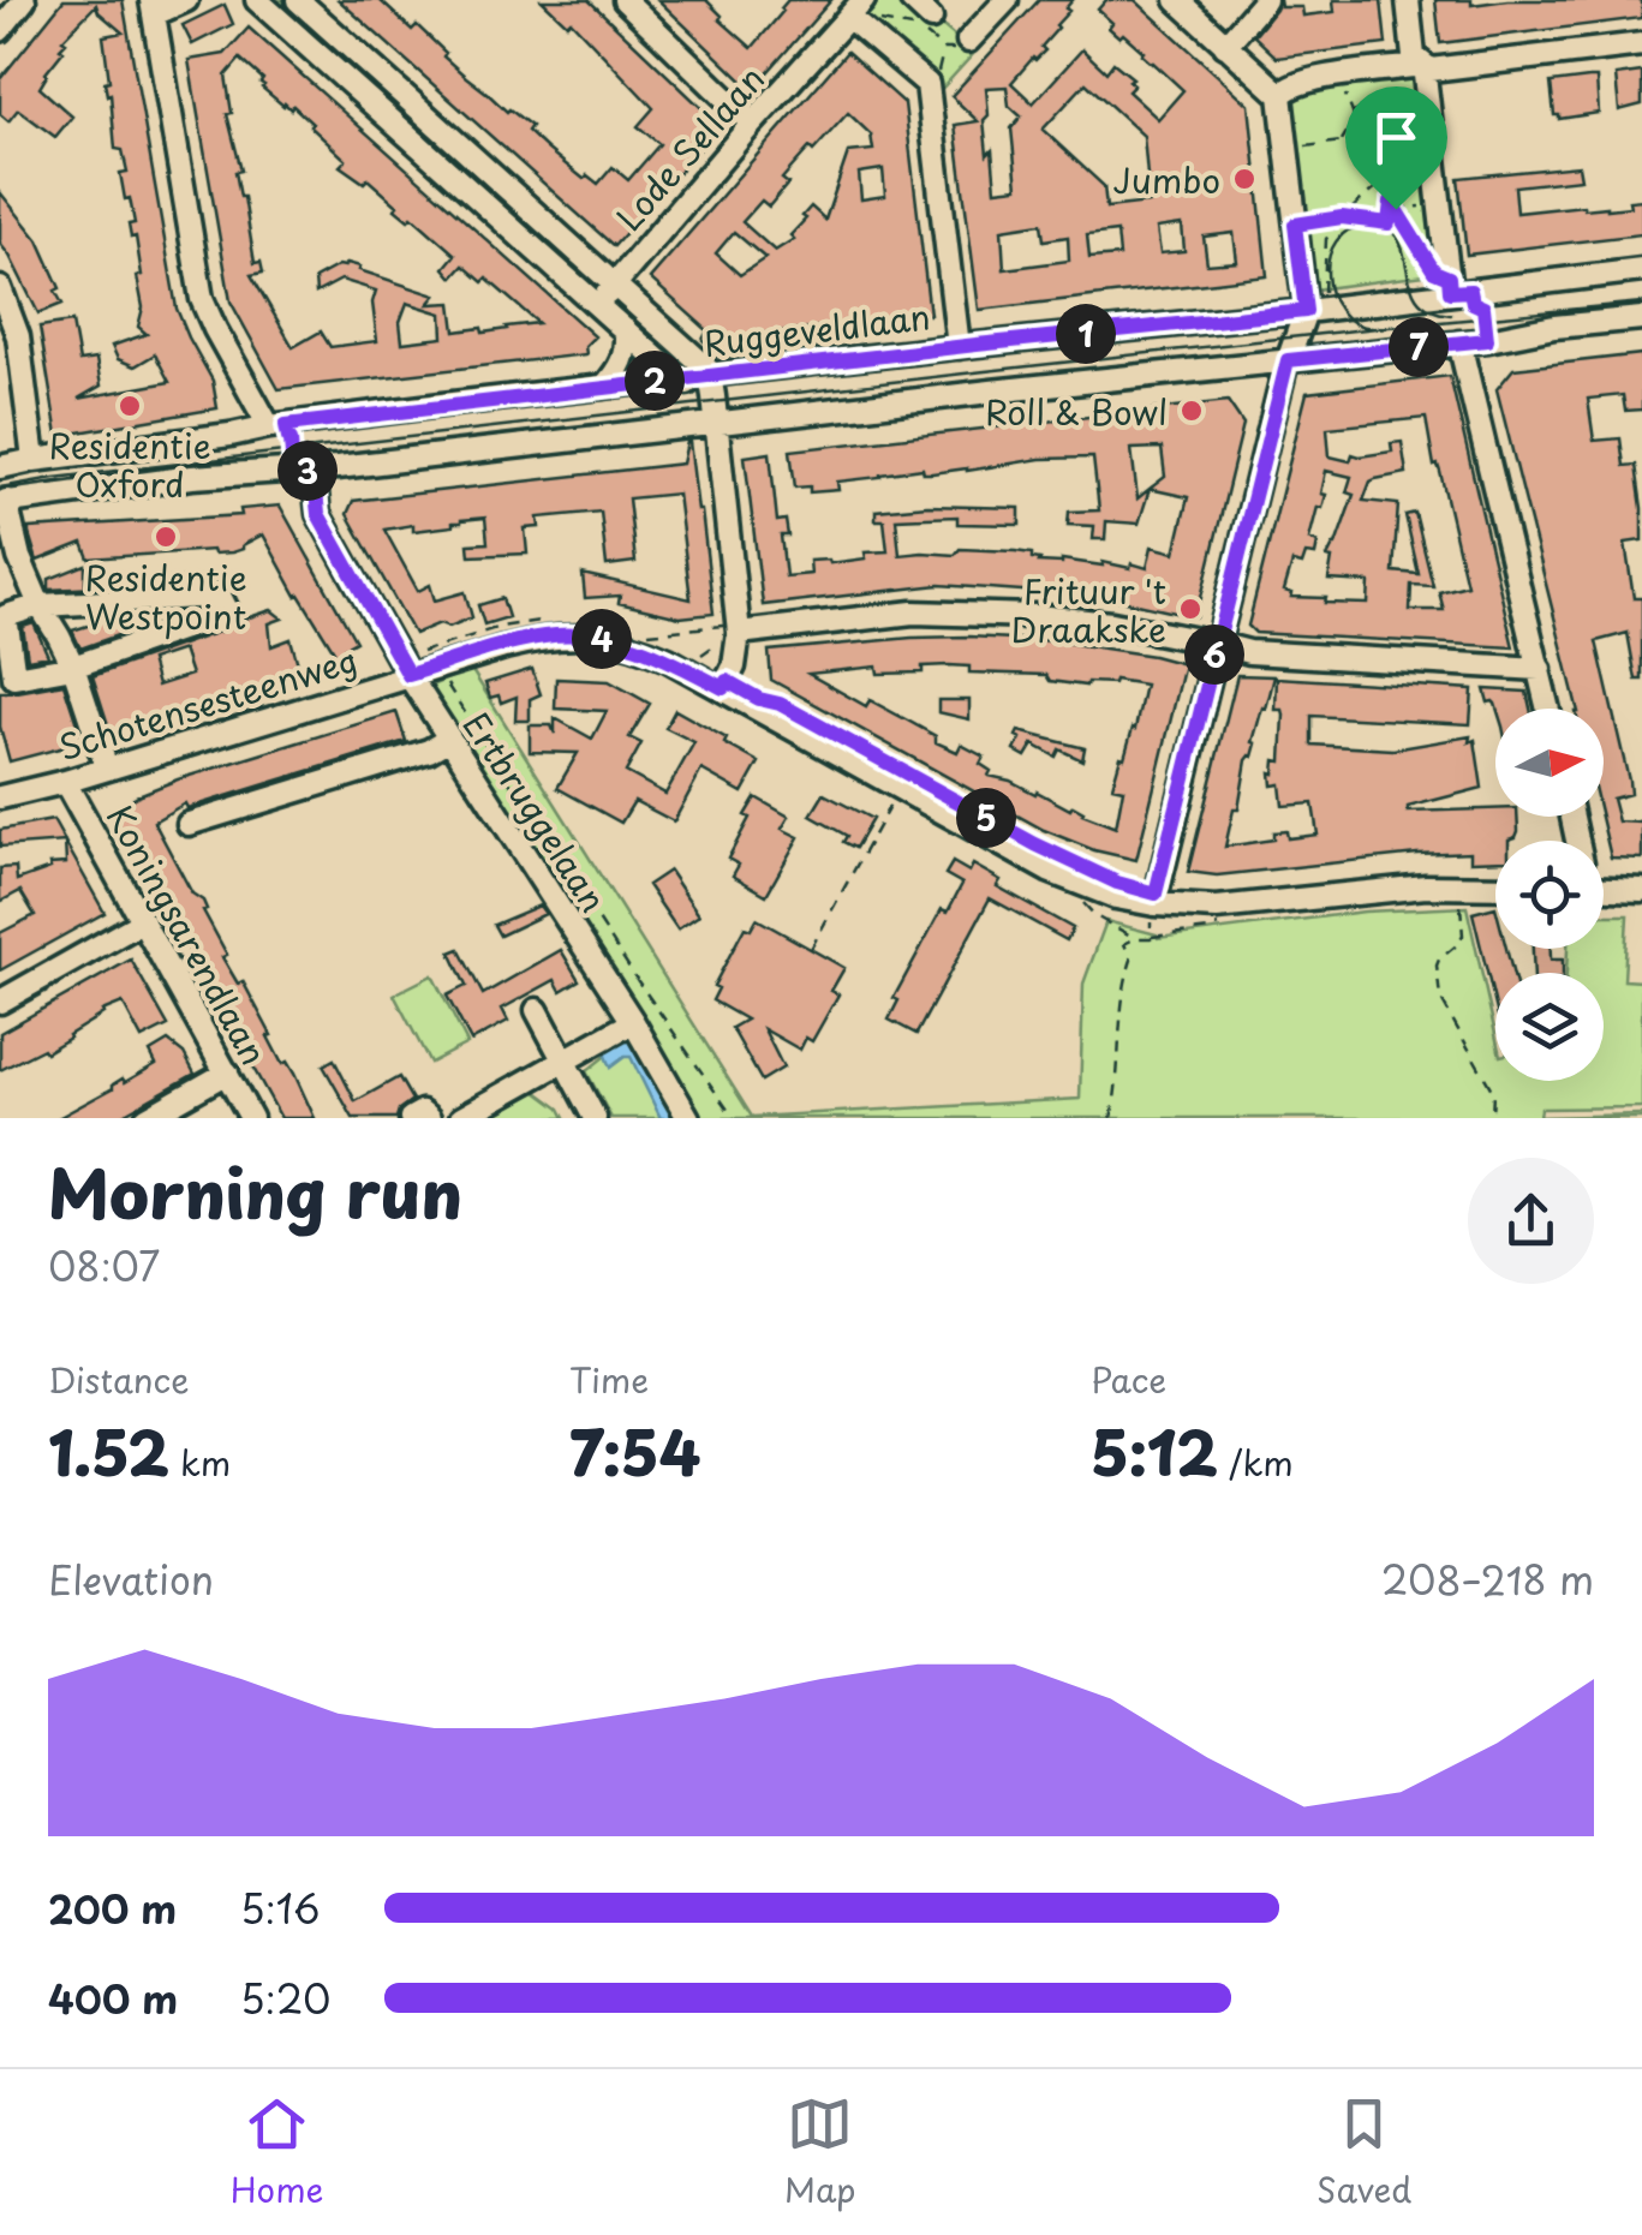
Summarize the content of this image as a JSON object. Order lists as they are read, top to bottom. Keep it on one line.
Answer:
{"streets":{"street":["Lode Sellaan","Ruggeveldlaan","Schotensesteenweg","Ertbruggelaan","Koningsarendlaan"]},"crossings":[["Schotensesteenweg","Ertbruggelaan"],["Schotensesteenweg","Koningsarendlaan"]],"places":["Jumbo","Residentie Oxford","Roll & Bowl","Residentie Westpoint","Frituur 't Draakske"],"north":"right","page":{"pins":["1","7","2","3","4","6","5"],"heading":["Morning run","08:07"],"stats":[["Distance","1.52 km"],["Time","7:54"],["Pace","5:12 /km"]],"chart":["Elevation","208–218 m"],"list":[{"name":"200 m","note":"5:16"},{"name":"400 m","note":"5:20"}],"tabs":["Home","Map","Saved"]}}
